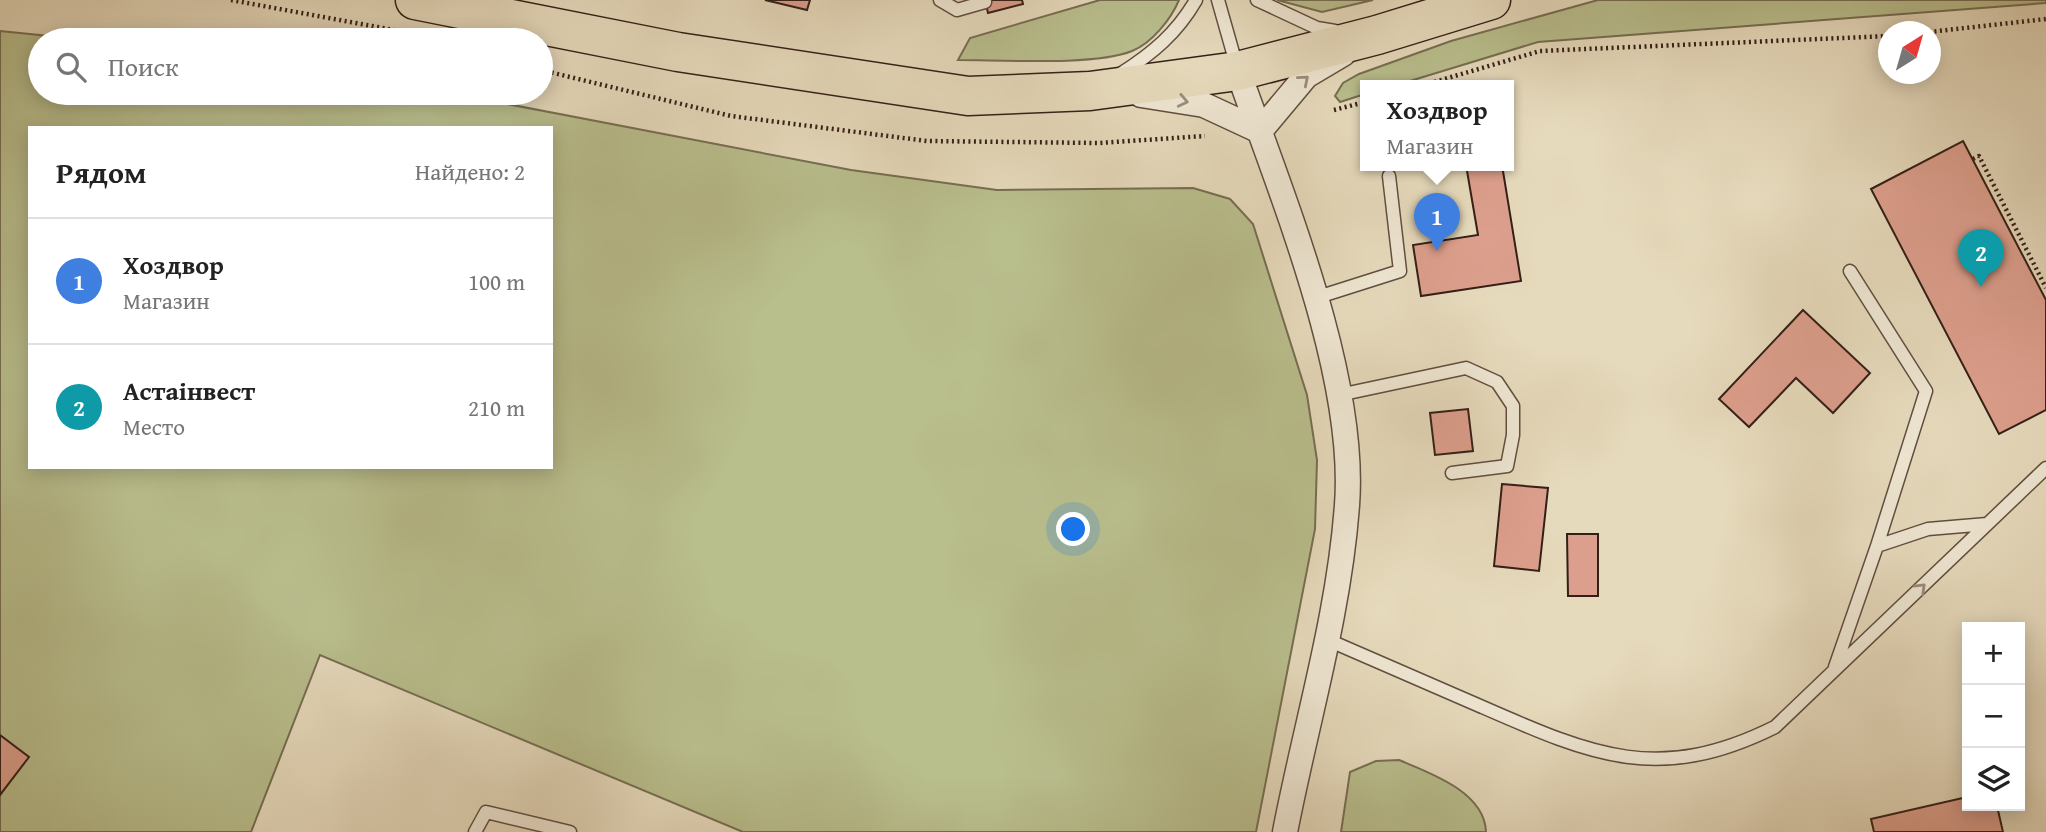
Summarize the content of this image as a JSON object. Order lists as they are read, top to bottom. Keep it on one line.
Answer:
{"north":"top right","page":{"search":"Поиск","popup":["Хоздвор","Магазин"],"heading":["Рядом","Найдено: 2"],"pins":["1","2"],"list":[{"mark":"1","name":"Хоздвор","note":"Магазин","value":"100 m"},{"mark":"2","name":"Астаінвест","note":"Место","value":"210 m"}],"map_buttons":["+","−"]}}
